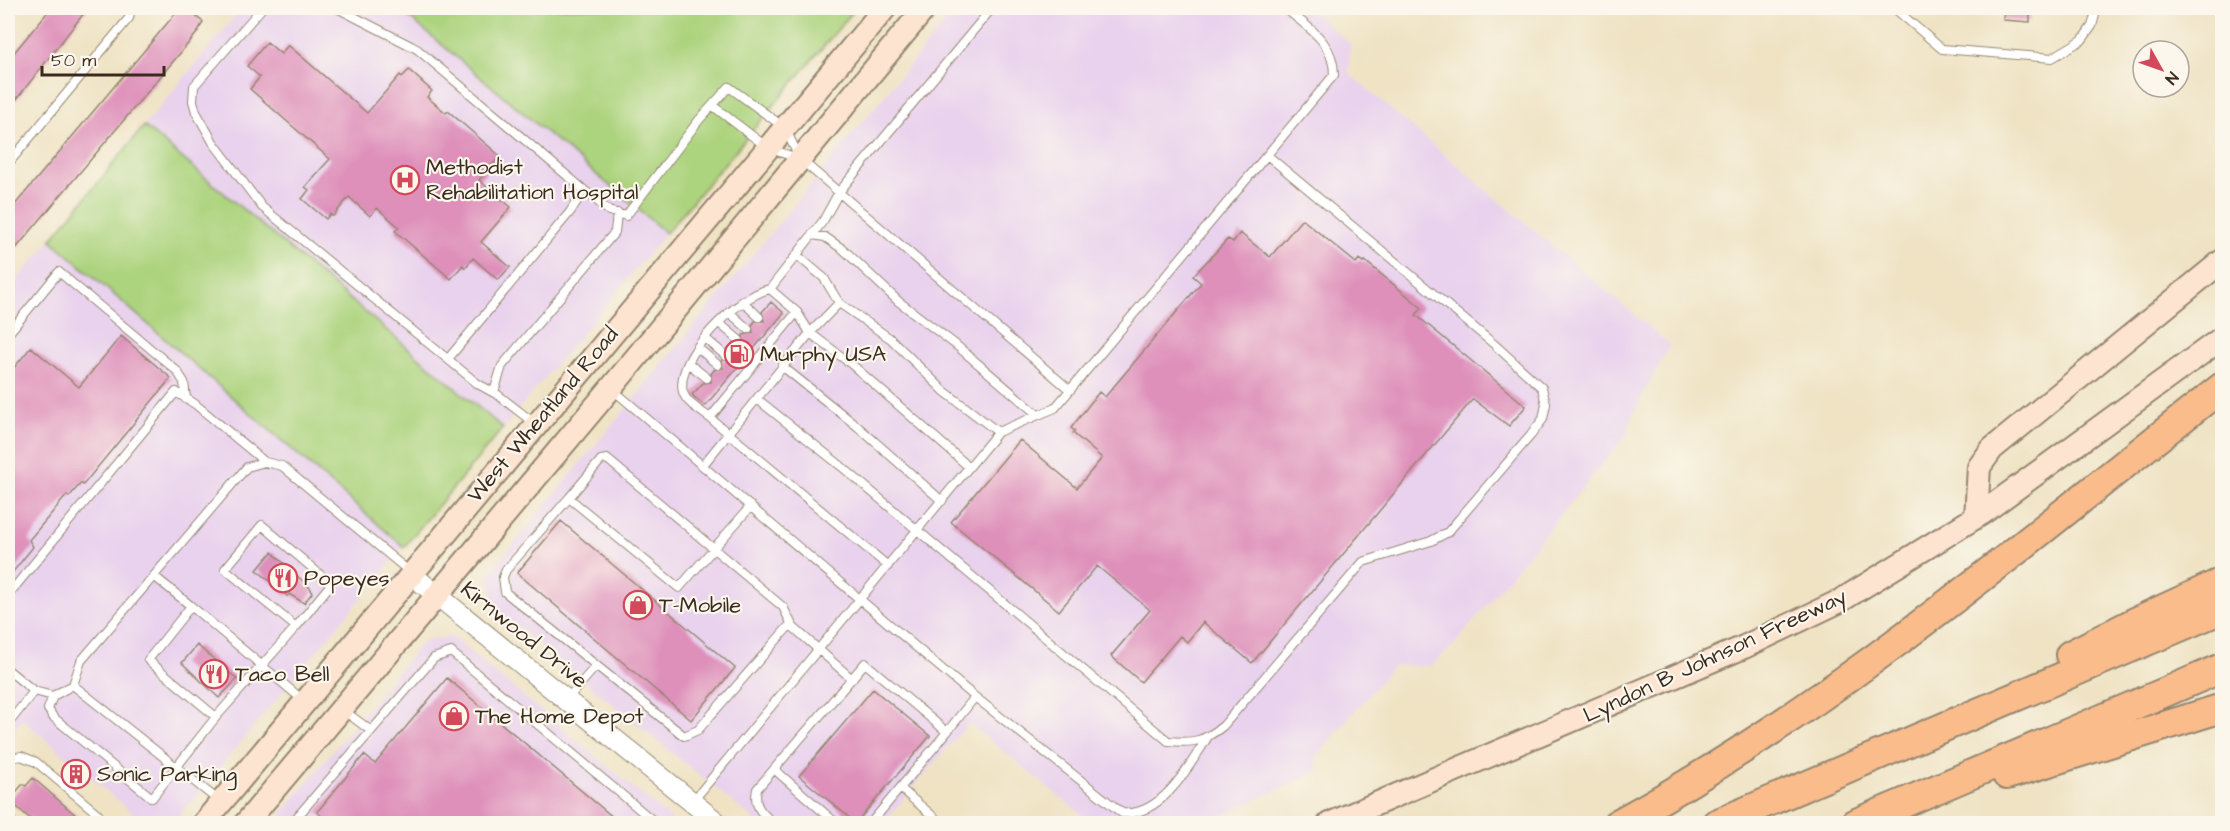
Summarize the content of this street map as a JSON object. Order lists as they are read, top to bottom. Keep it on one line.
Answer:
{"streets":{"main road":["West Wheatland Road","Lyndon B Johnson Freeway"],"street":["Kirnwood Drive"]},"crossings":[["West Wheatland Road","Kirnwood Drive"]],"places":{"hospital":["Methodist Rehabilitation Hospital"],"fuel station":["Murphy USA"],"restaurant":["Popeyes","Taco Bell"],"shop":["T-Mobile","The Home Depot"],"building":["Sonic Parking"]},"scale_bar":"50 m","north":"bottom right"}
